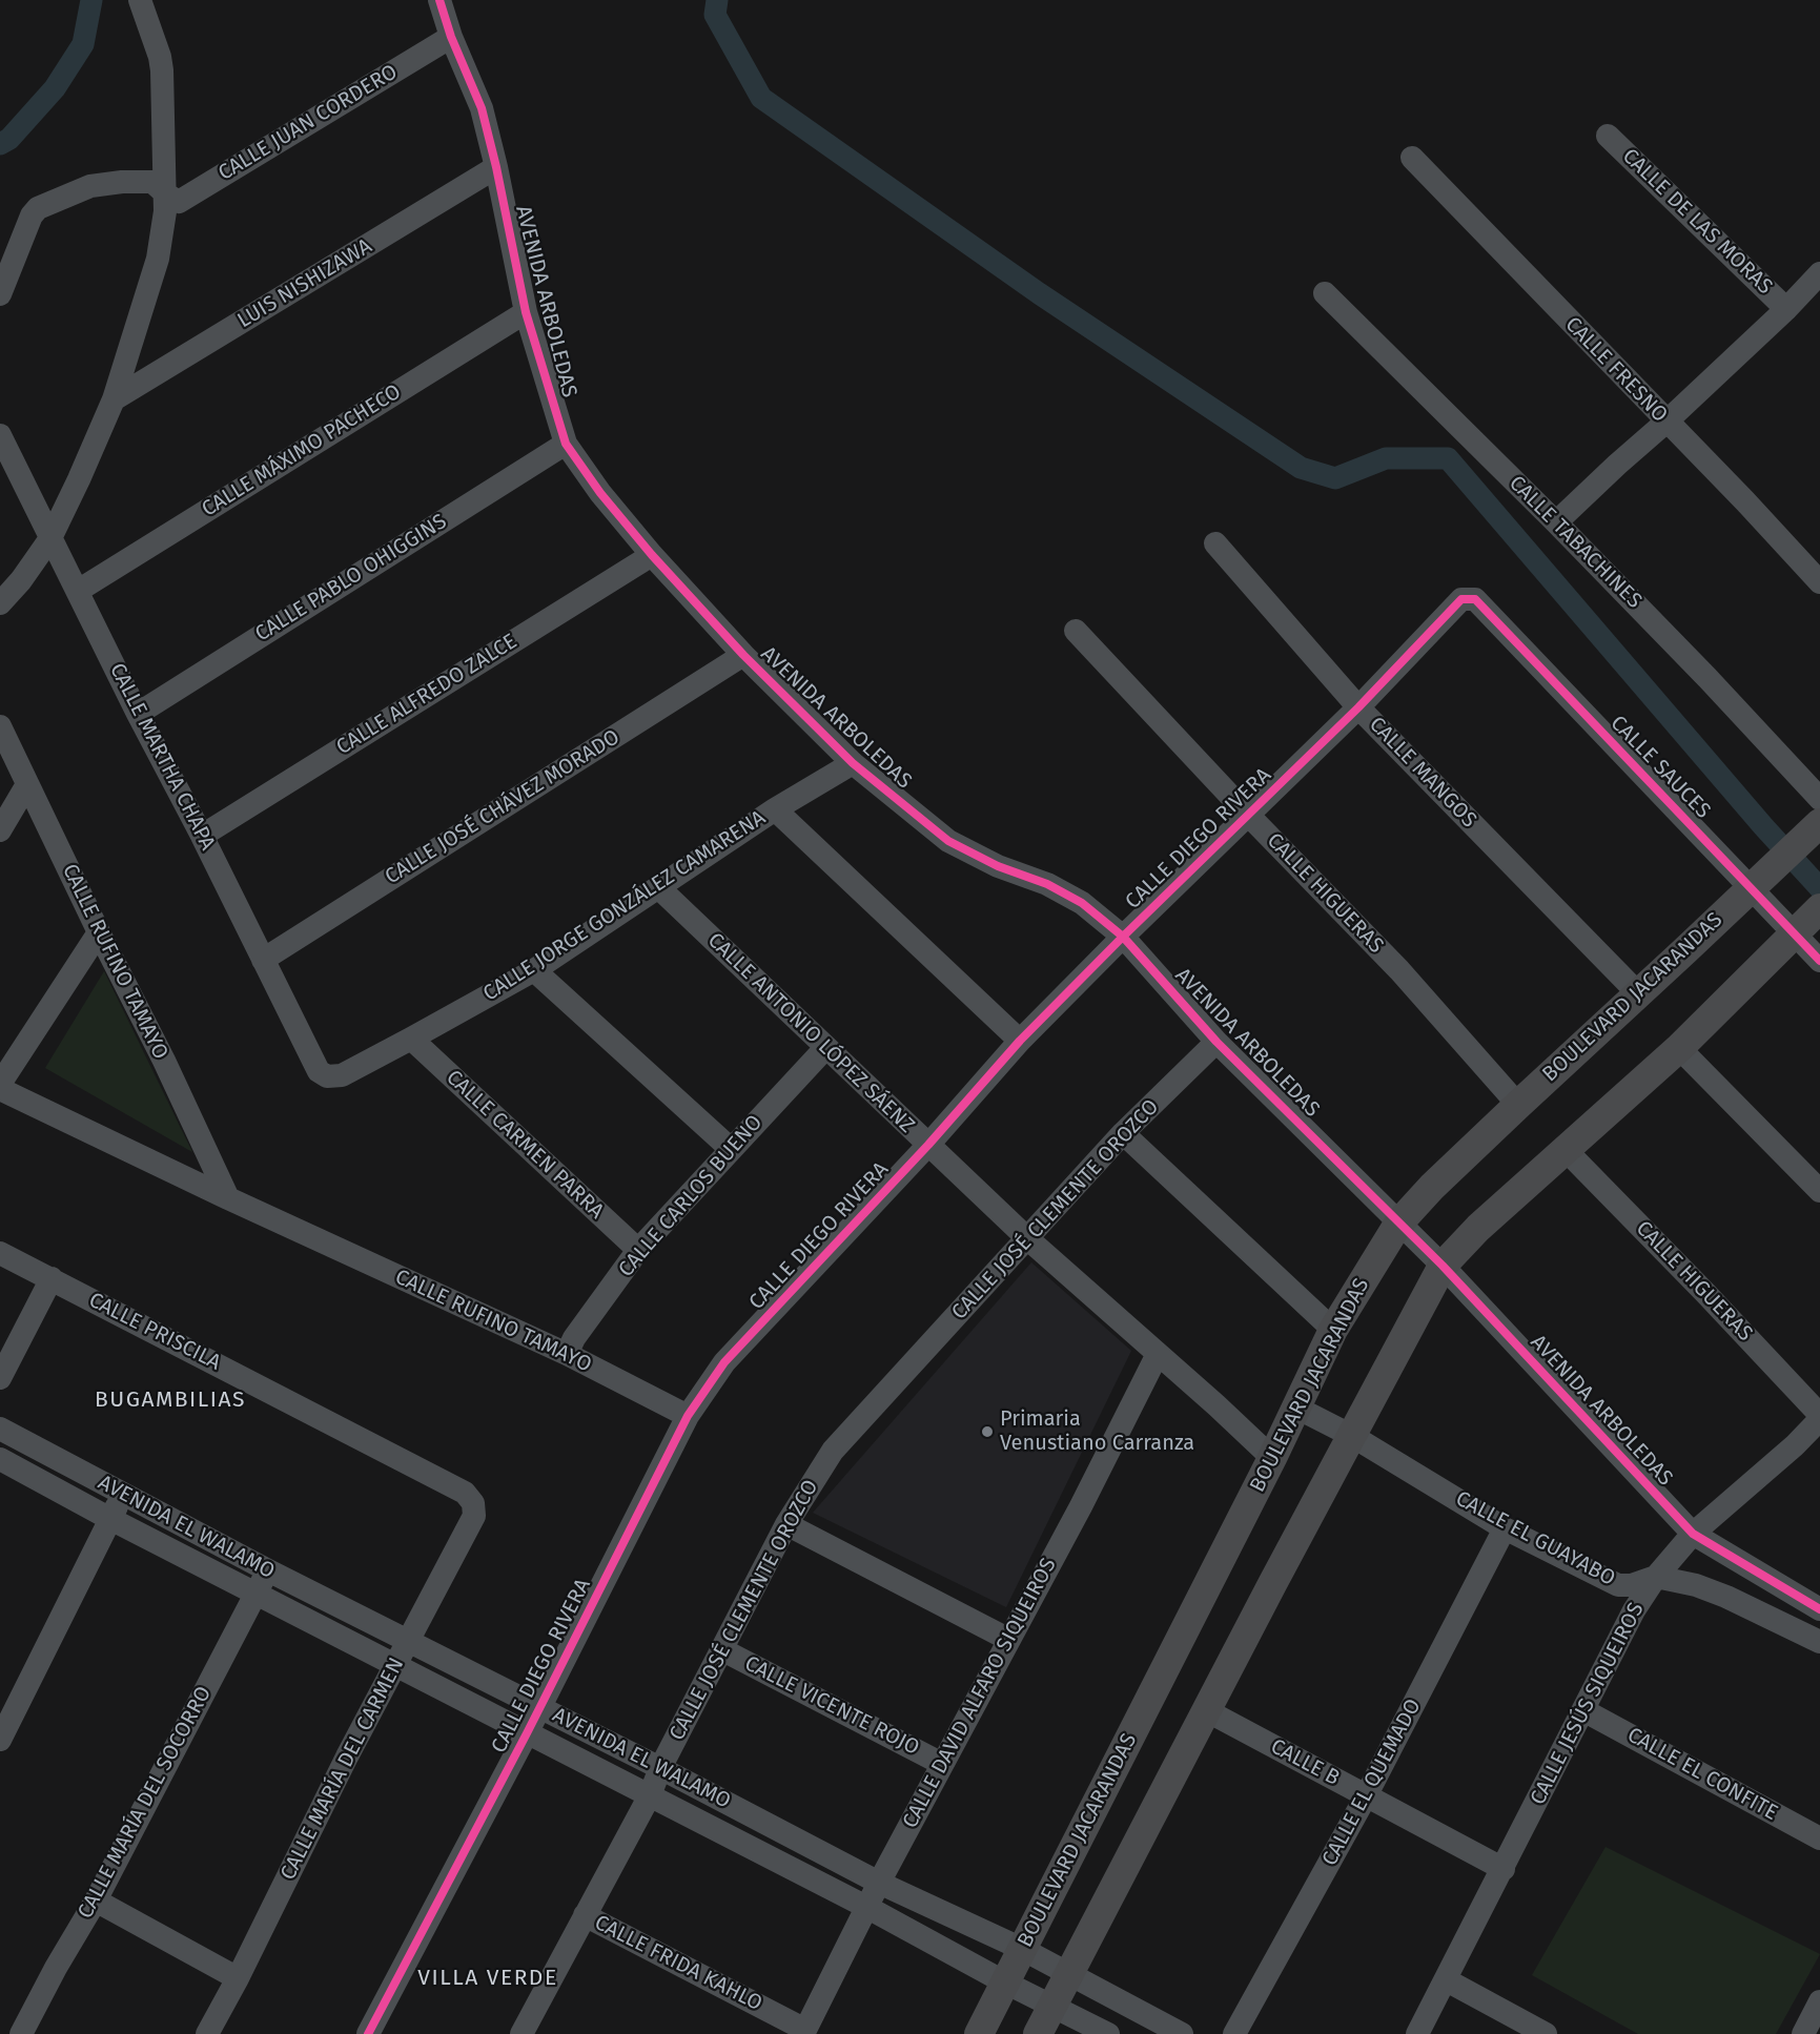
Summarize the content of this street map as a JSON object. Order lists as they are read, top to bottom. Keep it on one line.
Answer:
{"streets":{"main road":["BOULEVARD JACARANDAS"],"street":["CALLE JUAN CORDERO","CALLE DE LAS MORAS","LUIS NISHIZAWA","AVENIDA ARBOLEDAS","CALLE FRESNO","CALLE MÁXIMO PACHECO","CALLE TABACHINES","CALLE PABLO OHIGGINS","CALLE ALFREDO ZALCE","CALLE MARTHA CHAPA","CALLE SAUCES","CALLE MANGOS","CALLE JOSÉ CHÁVEZ MORADO","CALLE DIEGO RIVERA","CALLE HIGUERAS","CALLE JORGE GONZÁLEZ CAMARENA","CALLE RUFINO TAMAYO","CALLE ANTONIO LÓPEZ SÁENZ","CALLE CARMEN PARRA","CALLE CARLOS BUENO","CALLE JOSÉ CLEMENTE OROZCO","CALLE PRISCILA","AVENIDA EL WALAMO","CALLE EL GUAYABO","CALLE DAVID ALFARO SIQUEIROS","CALLE JESÚS SIQUEIROS","CALLE VICENTE ROJO","CALLE B","CALLE MARÍA DEL CARMEN","CALLE EL CONFITE","CALLE EL QUEMADO","CALLE MARÍA DEL SOCORRO","CALLE FRIDA KAHLO"]},"crossings":[["CALLE JUAN CORDERO","AVENIDA ARBOLEDAS"],["LUIS NISHIZAWA","AVENIDA ARBOLEDAS"],["AVENIDA ARBOLEDAS","CALLE MÁXIMO PACHECO"],["AVENIDA ARBOLEDAS","CALLE PABLO OHIGGINS"],["AVENIDA ARBOLEDAS","CALLE ALFREDO ZALCE"],["AVENIDA ARBOLEDAS","CALLE JOSÉ CHÁVEZ MORADO"],["AVENIDA ARBOLEDAS","CALLE DIEGO RIVERA"],["AVENIDA ARBOLEDAS","CALLE JORGE GONZÁLEZ CAMARENA"],["AVENIDA ARBOLEDAS","BOULEVARD JACARANDAS"],["AVENIDA ARBOLEDAS","CALLE JOSÉ CLEMENTE OROZCO"],["AVENIDA ARBOLEDAS","CALLE JESÚS SIQUEIROS"],["CALLE MÁXIMO PACHECO","CALLE MARTHA CHAPA"],["CALLE PABLO OHIGGINS","CALLE MARTHA CHAPA"],["CALLE ALFREDO ZALCE","CALLE MARTHA CHAPA"],["CALLE MARTHA CHAPA","CALLE JOSÉ CHÁVEZ MORADO"],["CALLE MARTHA CHAPA","CALLE JORGE GONZÁLEZ CAMARENA"],["CALLE SAUCES","CALLE DIEGO RIVERA"],["CALLE SAUCES","BOULEVARD JACARANDAS"],["CALLE MANGOS","CALLE DIEGO RIVERA"],["CALLE MANGOS","BOULEVARD JACARANDAS"],["CALLE DIEGO RIVERA","CALLE HIGUERAS"],["CALLE DIEGO RIVERA","CALLE RUFINO TAMAYO"],["CALLE DIEGO RIVERA","CALLE ANTONIO LÓPEZ SÁENZ"],["CALLE DIEGO RIVERA","AVENIDA EL WALAMO"],["CALLE HIGUERAS","BOULEVARD JACARANDAS"],["CALLE JORGE GONZÁLEZ CAMARENA","CALLE ANTONIO LÓPEZ SÁENZ"],["CALLE JORGE GONZÁLEZ CAMARENA","CALLE CARMEN PARRA"],["CALLE RUFINO TAMAYO","CALLE CARLOS BUENO"],["BOULEVARD JACARANDAS","CALLE ANTONIO LÓPEZ SÁENZ"],["BOULEVARD JACARANDAS","AVENIDA EL WALAMO"],["BOULEVARD JACARANDAS","CALLE EL GUAYABO"],["CALLE ANTONIO LÓPEZ SÁENZ","CALLE CARLOS BUENO"],["CALLE ANTONIO LÓPEZ SÁENZ","CALLE JOSÉ CLEMENTE OROZCO"],["CALLE ANTONIO LÓPEZ SÁENZ","CALLE DAVID ALFARO SIQUEIROS"],["CALLE CARMEN PARRA","CALLE CARLOS BUENO"],["CALLE JOSÉ CLEMENTE OROZCO","AVENIDA EL WALAMO"],["CALLE JOSÉ CLEMENTE OROZCO","CALLE VICENTE ROJO"],["CALLE JOSÉ CLEMENTE OROZCO","CALLE FRIDA KAHLO"],["CALLE PRISCILA","CALLE MARÍA DEL CARMEN"],["AVENIDA EL WALAMO","CALLE DAVID ALFARO SIQUEIROS"],["AVENIDA EL WALAMO","CALLE MARÍA DEL CARMEN"],["AVENIDA EL WALAMO","CALLE MARÍA DEL SOCORRO"],["CALLE EL GUAYABO","CALLE JESÚS SIQUEIROS"],["CALLE EL GUAYABO","CALLE EL QUEMADO"],["CALLE DAVID ALFARO SIQUEIROS","CALLE VICENTE ROJO"],["CALLE DAVID ALFARO SIQUEIROS","CALLE FRIDA KAHLO"],["CALLE JESÚS SIQUEIROS","CALLE B"],["CALLE JESÚS SIQUEIROS","CALLE EL CONFITE"],["CALLE B","CALLE EL QUEMADO"]],"districts":["BUGAMBILIAS","VILLA VERDE"],"places":["Primaria Venustiano Carranza"]}
